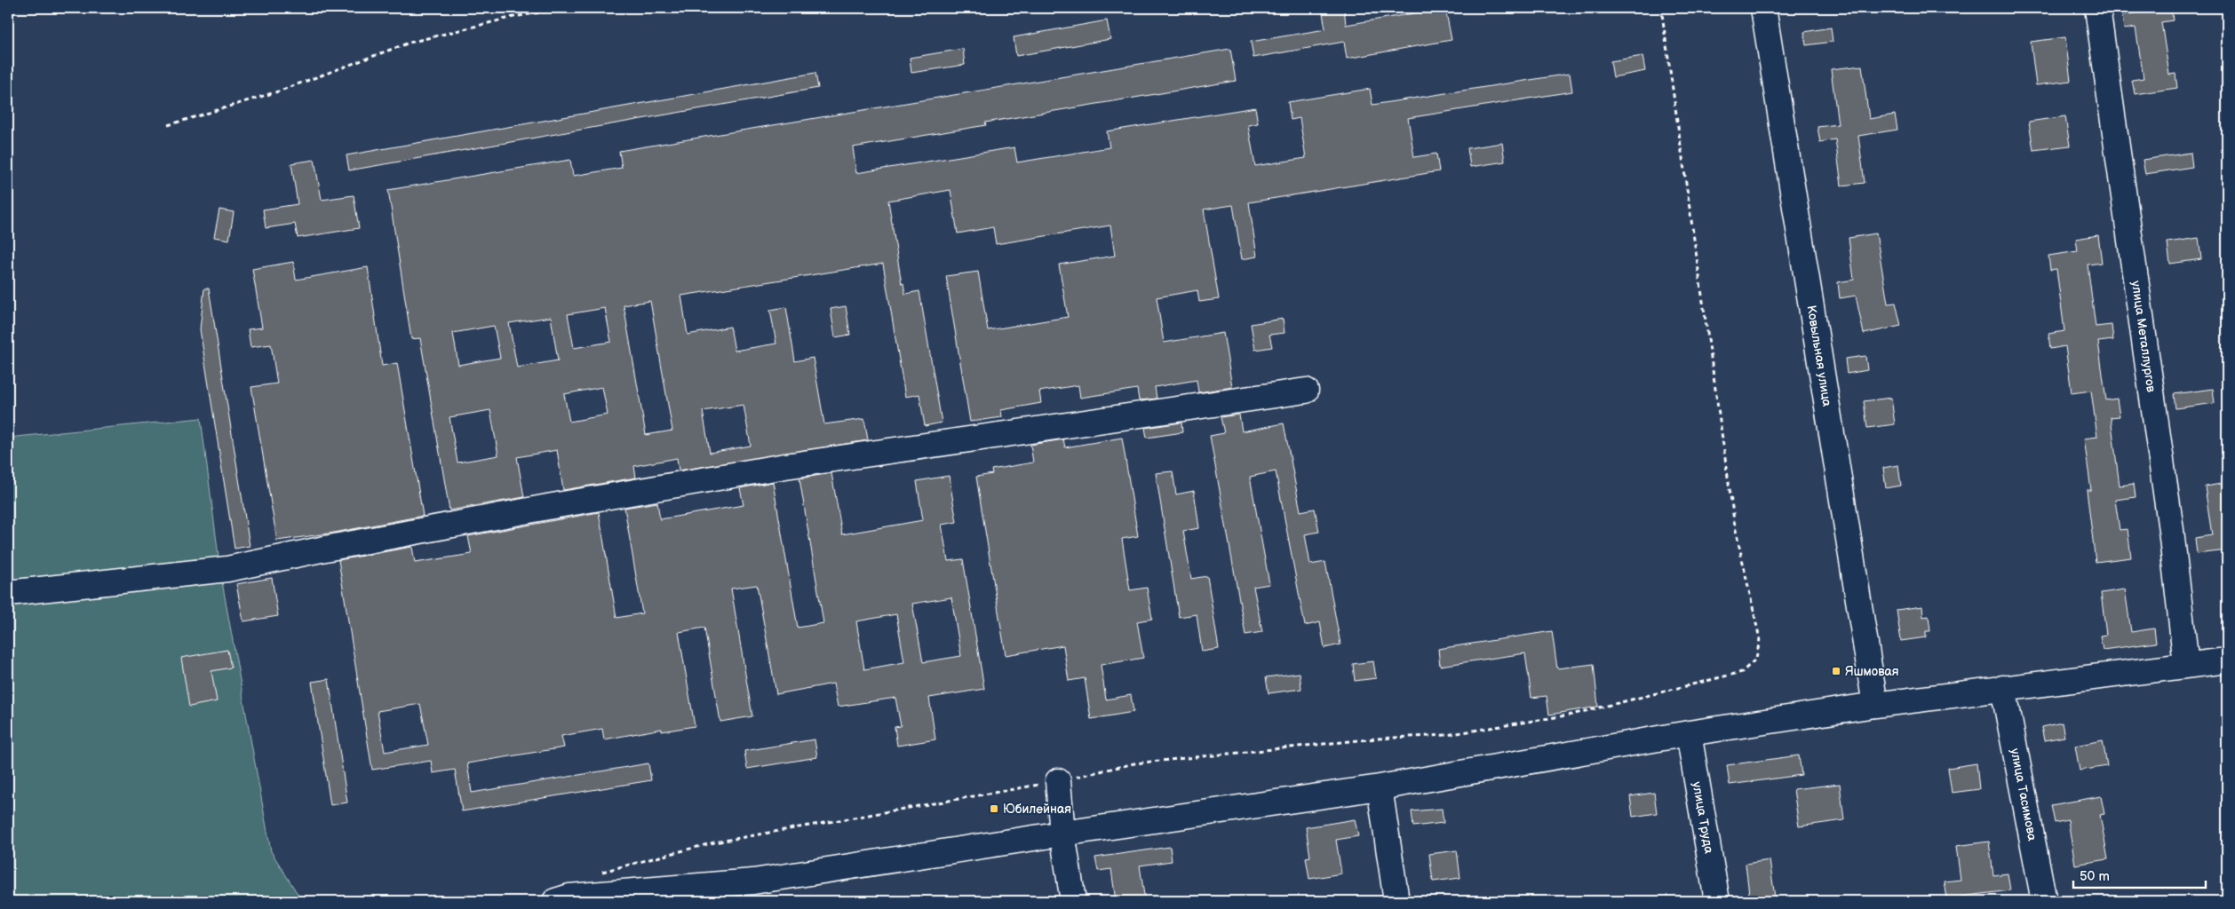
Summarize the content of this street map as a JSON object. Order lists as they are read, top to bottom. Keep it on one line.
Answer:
{"streets":{"street":["улица Металлургов","Ковыльная улица","улица Тасимова","улица Труда"]},"places":{"transit":["Яшмовая","Юбилейная"]},"scale_bar":"50 m"}
